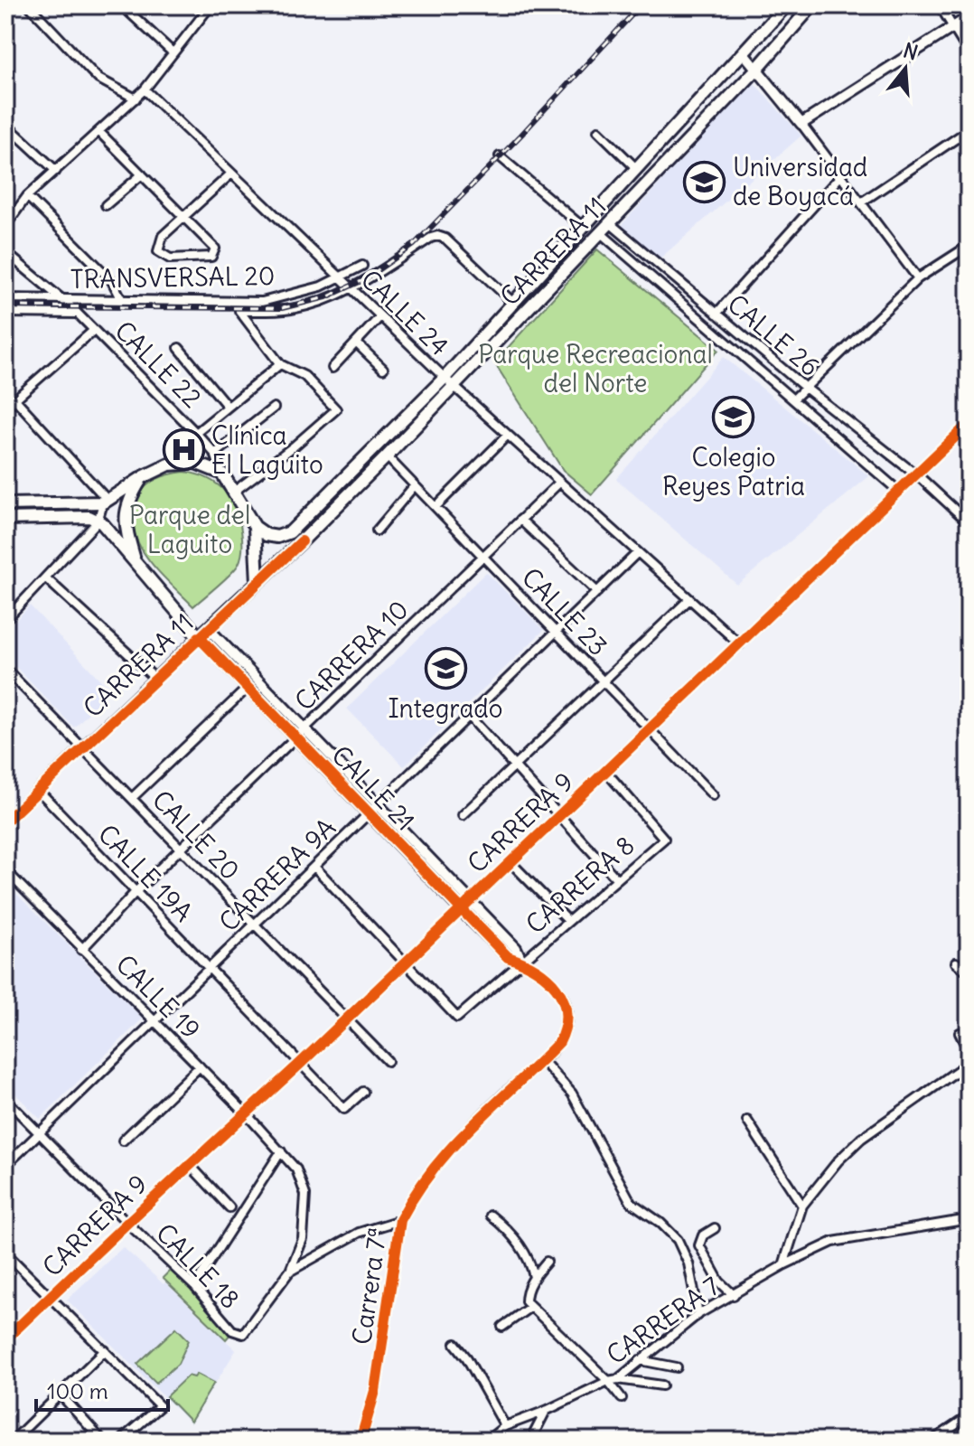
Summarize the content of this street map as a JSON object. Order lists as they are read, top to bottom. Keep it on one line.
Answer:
{"streets":{"main road":["CARRERA 11","CALLE 22","CALLE 21"],"street":["TRANSVERSAL 20","CALLE 24","CALLE 26","CALLE 23","CARRERA 10","CARRERA 9","CALLE 20","CALLE 19A","CARRERA 9A","CARRERA 8","CALLE 19","CALLE 18","Carrera 7ª","CARRERA 7"]},"crossings":[["CARRERA 11","TRANSVERSAL 20"],["CARRERA 11","CALLE 24"],["CARRERA 11","CALLE 26"],["CARRERA 11","CALLE 22"],["CARRERA 11","CALLE 23"],["CARRERA 11","CALLE 21"],["CARRERA 11","CALLE 20"],["CARRERA 11","CALLE 19A"],["TRANSVERSAL 20","CALLE 24"],["TRANSVERSAL 20","CALLE 22"],["CALLE 24","CARRERA 10"],["CALLE 24","CARRERA 9"],["CALLE 24","CARRERA 9A"],["CALLE 26","CARRERA 9"],["CALLE 22","CALLE 21"],["CALLE 23","CARRERA 10"],["CALLE 23","CARRERA 9"],["CALLE 23","CARRERA 9A"],["CARRERA 10","CALLE 21"],["CARRERA 10","CALLE 20"],["CARRERA 10","CALLE 19A"],["CARRERA 10","CALLE 19"],["CALLE 21","CARRERA 9"],["CALLE 21","CARRERA 9A"],["CALLE 21","CARRERA 8"],["CALLE 21","Carrera 7ª"],["CARRERA 9","CALLE 20"],["CARRERA 9","CALLE 19A"],["CARRERA 9","CARRERA 8"],["CARRERA 9","CALLE 19"],["CARRERA 9","CALLE 18"],["CALLE 20","CARRERA 9A"],["CALLE 19A","CARRERA 9A"],["CARRERA 9A","CALLE 19"],["CARRERA 9A","CALLE 18"],["CARRERA 8","Carrera 7ª"]],"parks":["Parque Recreacional del Norte","Parque del Laguito"],"places":{"school or university":["Universidad de Boyacá","Colegio Reyes Patria","Integrado"],"hospital":["Clínica El Laguito"]},"scale_bar":"100 m","north":"top"}
